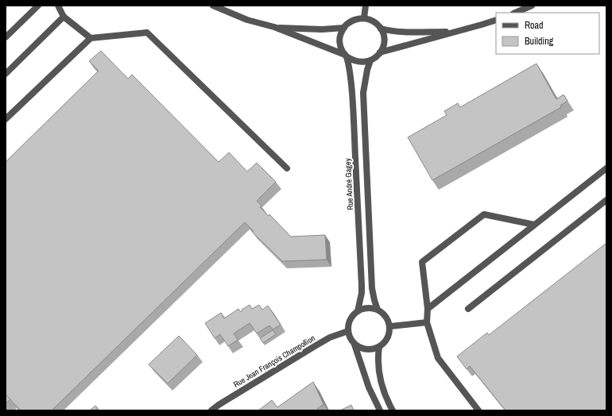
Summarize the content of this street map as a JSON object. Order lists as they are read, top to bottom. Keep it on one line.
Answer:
{"streets":{"street":["Rue André Gagey","Rue Jean François Champollion"]},"crossings":[["Rue André Gagey","Rue Jean François Champollion"]],"legend":["Road","Building"]}
